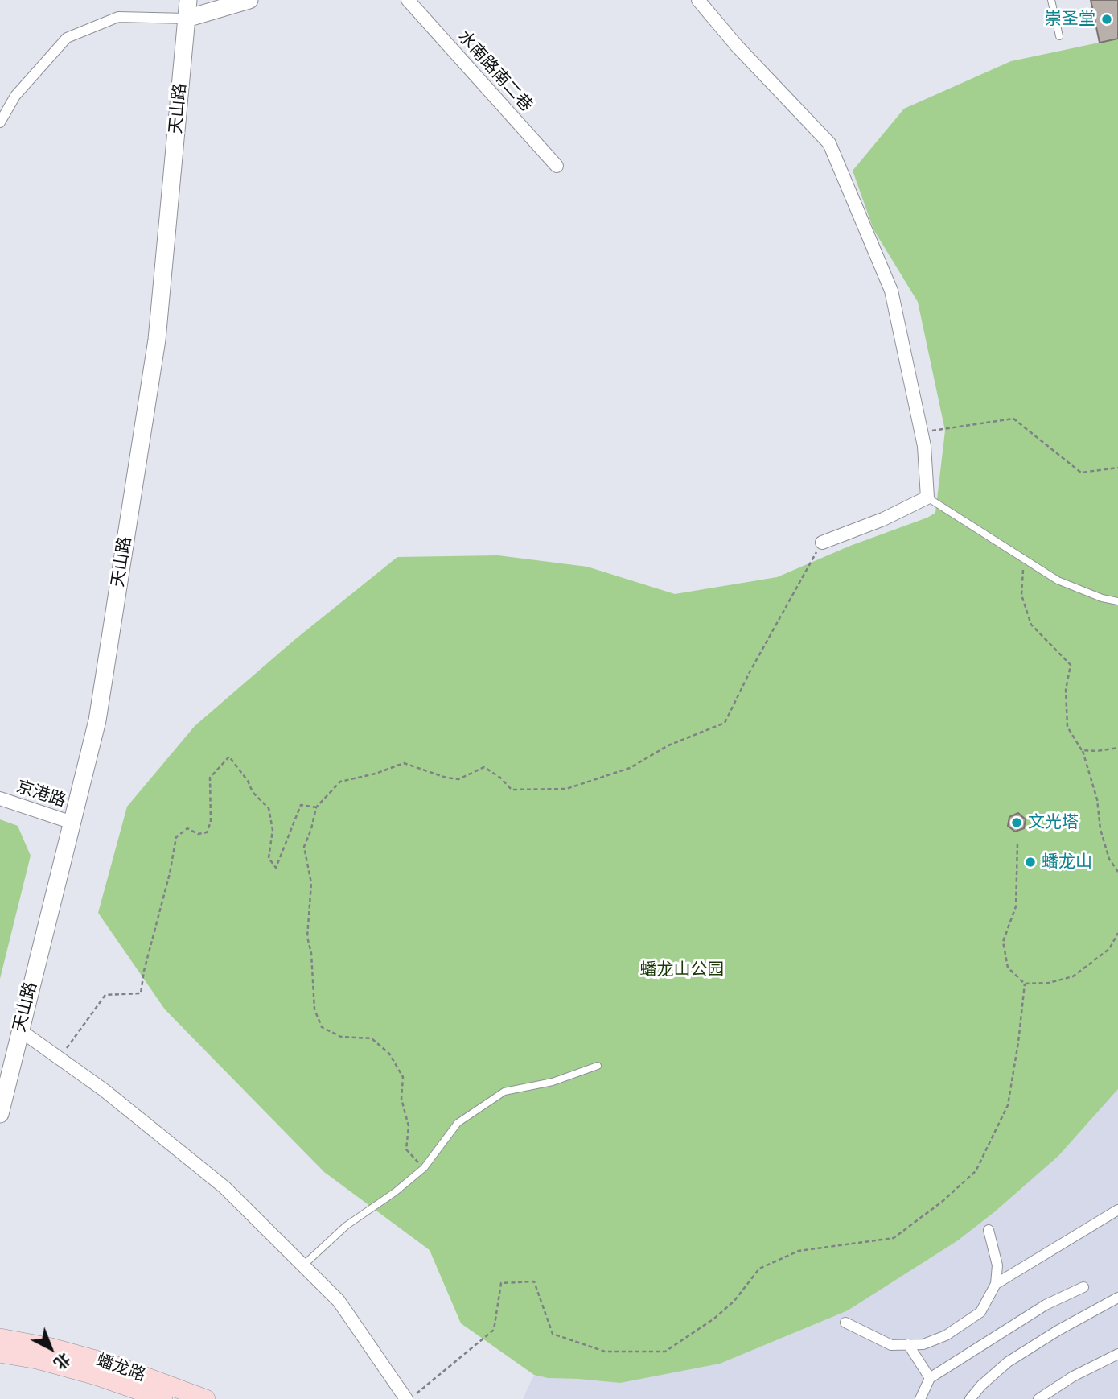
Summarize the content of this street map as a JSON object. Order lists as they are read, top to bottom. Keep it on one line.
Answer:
{"streets":{"main road":["蟠龙路"],"street":["水南路南二巷","天山路","京港路"]},"crossings":[["天山路","京港路"]],"parks":["蟠龙山公园"],"places":["崇圣堂","文光塔","蟠龙山"],"north":"bottom right"}
